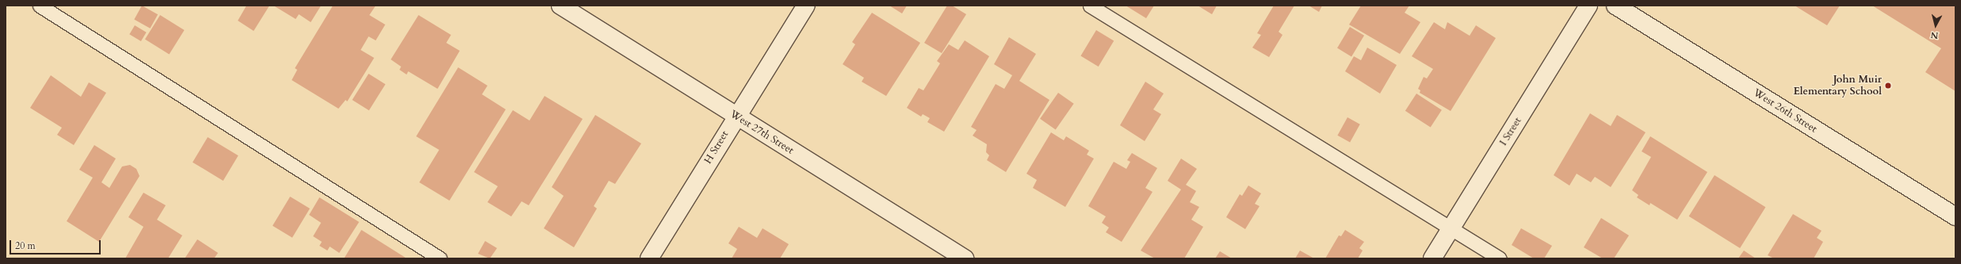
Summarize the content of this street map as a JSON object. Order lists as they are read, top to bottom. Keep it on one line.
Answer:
{"streets":{"street":["West 26th Street","I Street","West 27th Street","H Street"]},"crossings":[["West 27th Street","H Street"]],"places":["John Muir Elementary School"],"scale_bar":"20 m","north":"bottom"}
